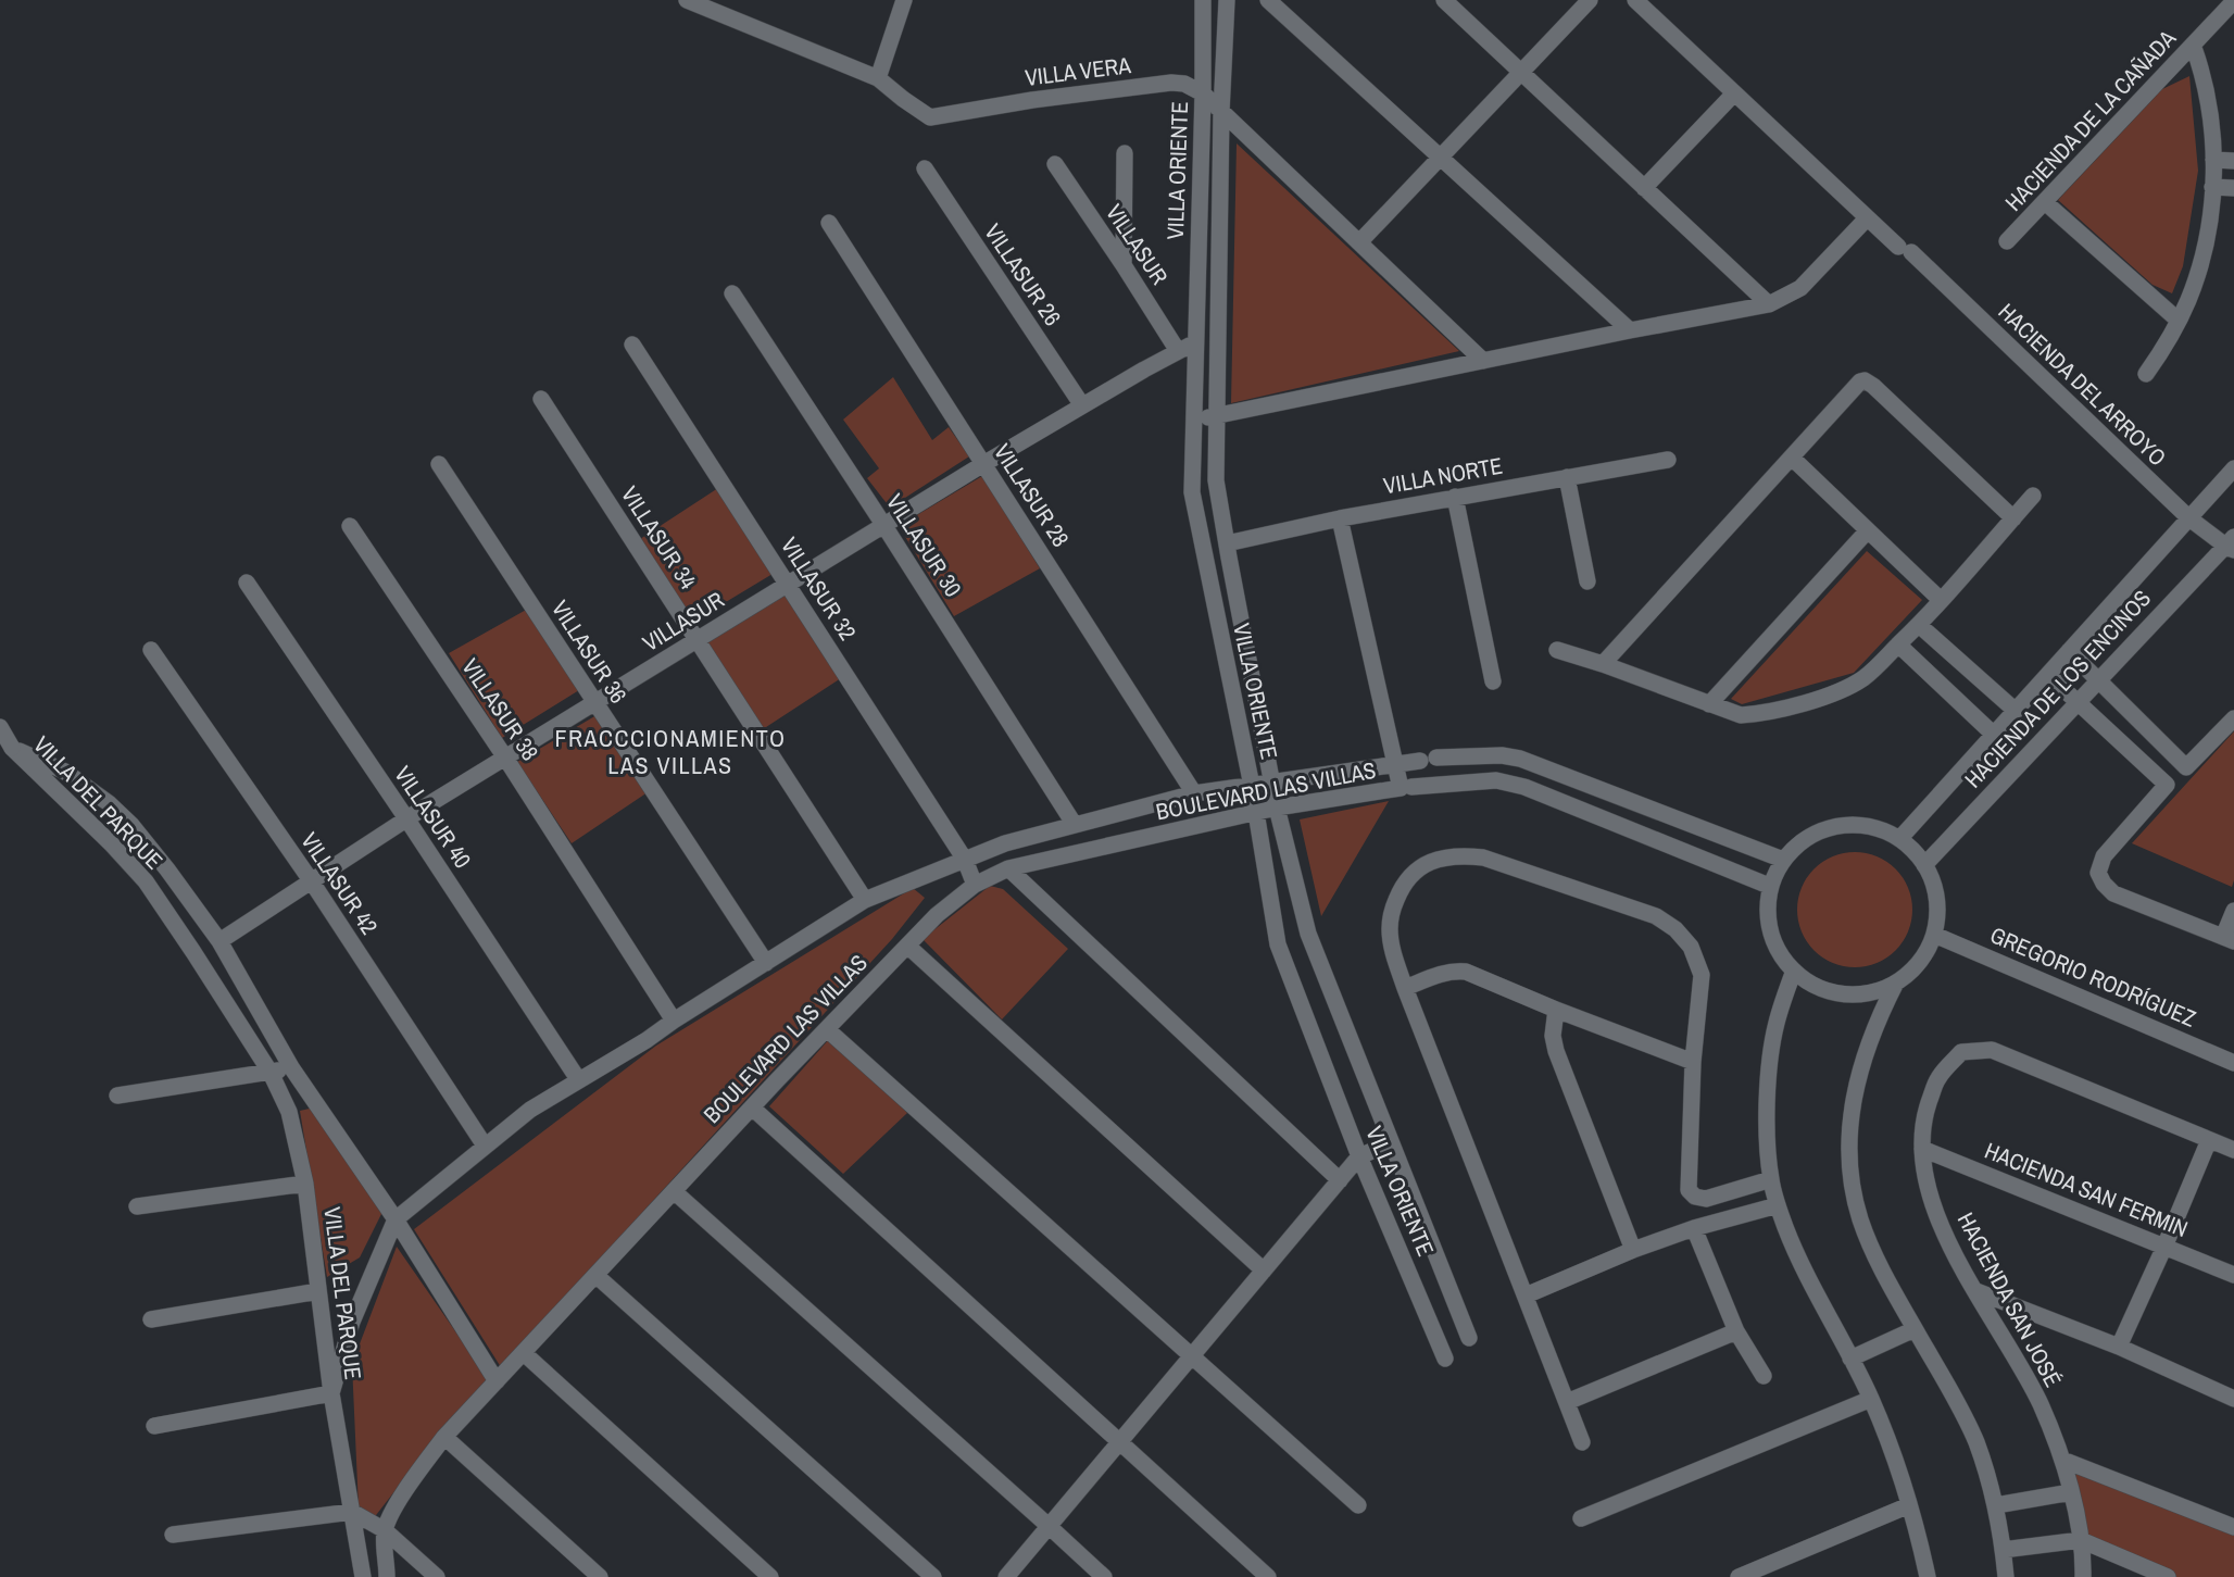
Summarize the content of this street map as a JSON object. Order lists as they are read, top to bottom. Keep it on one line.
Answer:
{"streets":{"street":["VILLA VERA","HACIENDA DE LA CAÑADA","VILLA ORIENTE","VILLASUR","VILLASUR 26","HACIENDA DEL ARROYO","VILLA NORTE","VILLASUR 28","VILLASUR 34","VILLASUR 30","VILLASUR 32","VILLASUR 36","HACIENDA DE LOS ENCINOS","VILLASUR 38","BOULEVARD LAS VILLAS","VILLA DEL PARQUE","VILLASUR 40","VILLASUR 42","GREGORIO RODRÍGUEZ","HACIENDA SAN FERMIN","HACIENDA SAN JOSÉ"]},"crossings":[["VILLA VERA","VILLA ORIENTE"],["VILLA ORIENTE","VILLASUR"],["VILLA ORIENTE","VILLA NORTE"],["VILLA ORIENTE","BOULEVARD LAS VILLAS"],["VILLASUR","VILLASUR 26"],["VILLASUR","VILLASUR 28"],["VILLASUR","VILLASUR 34"],["VILLASUR","VILLASUR 30"],["VILLASUR","VILLASUR 32"],["VILLASUR","VILLASUR 36"],["VILLASUR","VILLASUR 38"],["VILLASUR","VILLA DEL PARQUE"],["VILLASUR","VILLASUR 40"],["VILLASUR","VILLASUR 42"],["HACIENDA DEL ARROYO","HACIENDA DE LOS ENCINOS"],["VILLASUR 28","BOULEVARD LAS VILLAS"],["VILLASUR 34","BOULEVARD LAS VILLAS"],["VILLASUR 30","BOULEVARD LAS VILLAS"],["VILLASUR 32","BOULEVARD LAS VILLAS"],["VILLASUR 36","BOULEVARD LAS VILLAS"],["HACIENDA DE LOS ENCINOS","BOULEVARD LAS VILLAS"],["HACIENDA DE LOS ENCINOS","GREGORIO RODRÍGUEZ"],["VILLASUR 38","BOULEVARD LAS VILLAS"],["BOULEVARD LAS VILLAS","VILLA DEL PARQUE"],["BOULEVARD LAS VILLAS","VILLASUR 40"],["BOULEVARD LAS VILLAS","VILLASUR 42"],["BOULEVARD LAS VILLAS","GREGORIO RODRÍGUEZ"],["HACIENDA SAN FERMIN","HACIENDA SAN JOSÉ"]],"districts":["FRACCCIONAMIENTO LAS VILLAS"]}
